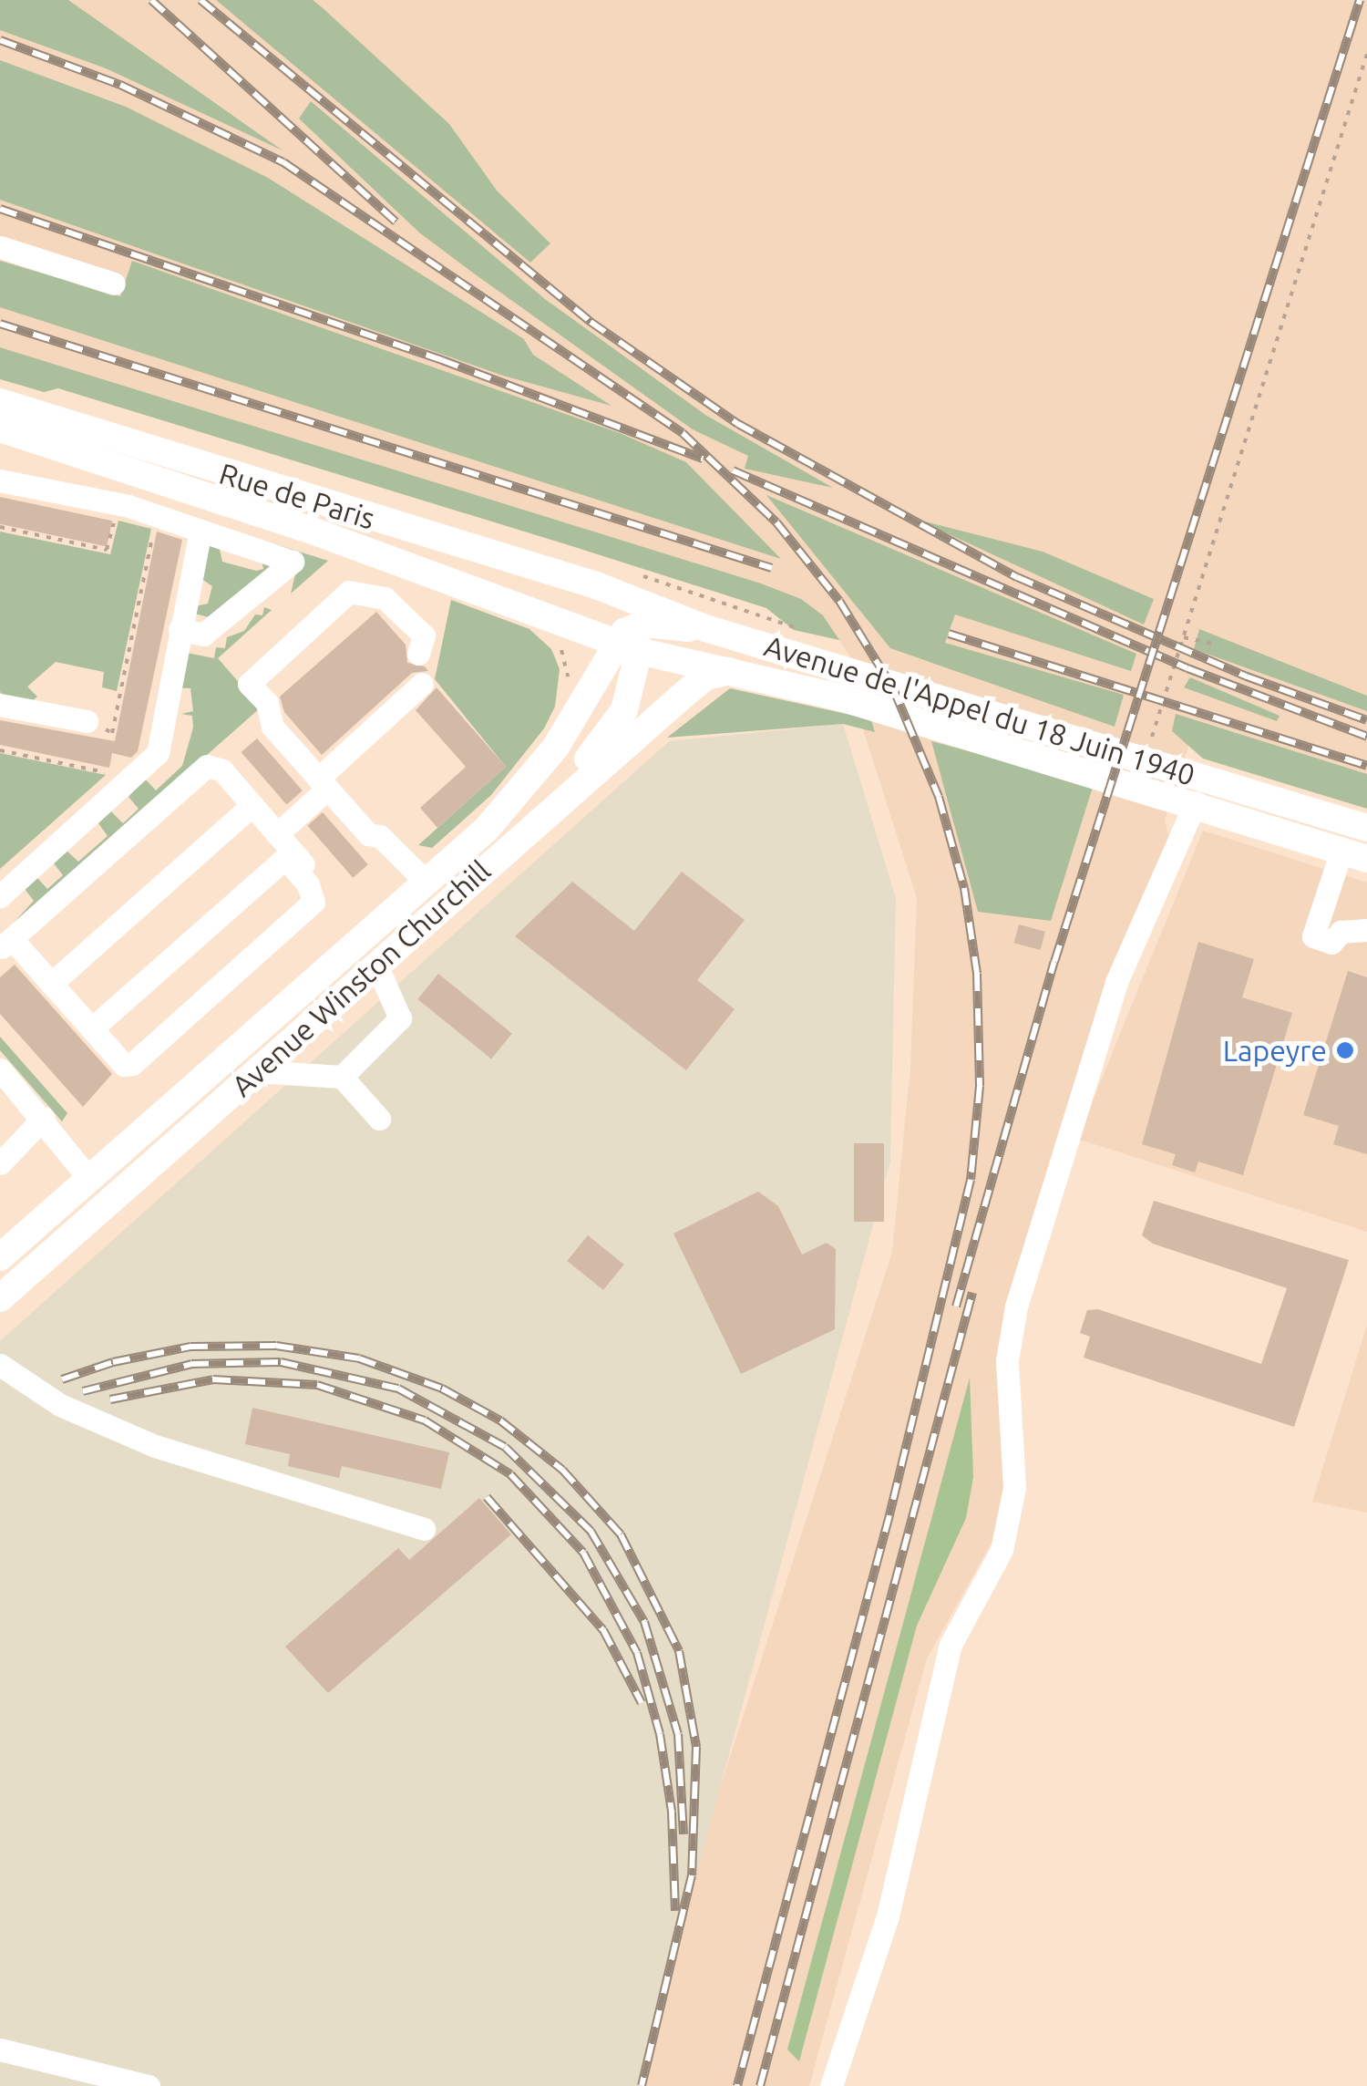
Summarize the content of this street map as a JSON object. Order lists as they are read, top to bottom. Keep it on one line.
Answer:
{"streets":{"main road":["Rue de Paris","Avenue de l'Appel du 18 Juin 1940","Avenue Winston Churchill"]},"crossings":[["Rue de Paris","Avenue de l'Appel du 18 Juin 1940"],["Rue de Paris","Avenue Winston Churchill"]],"places":["Lapeyre"]}
